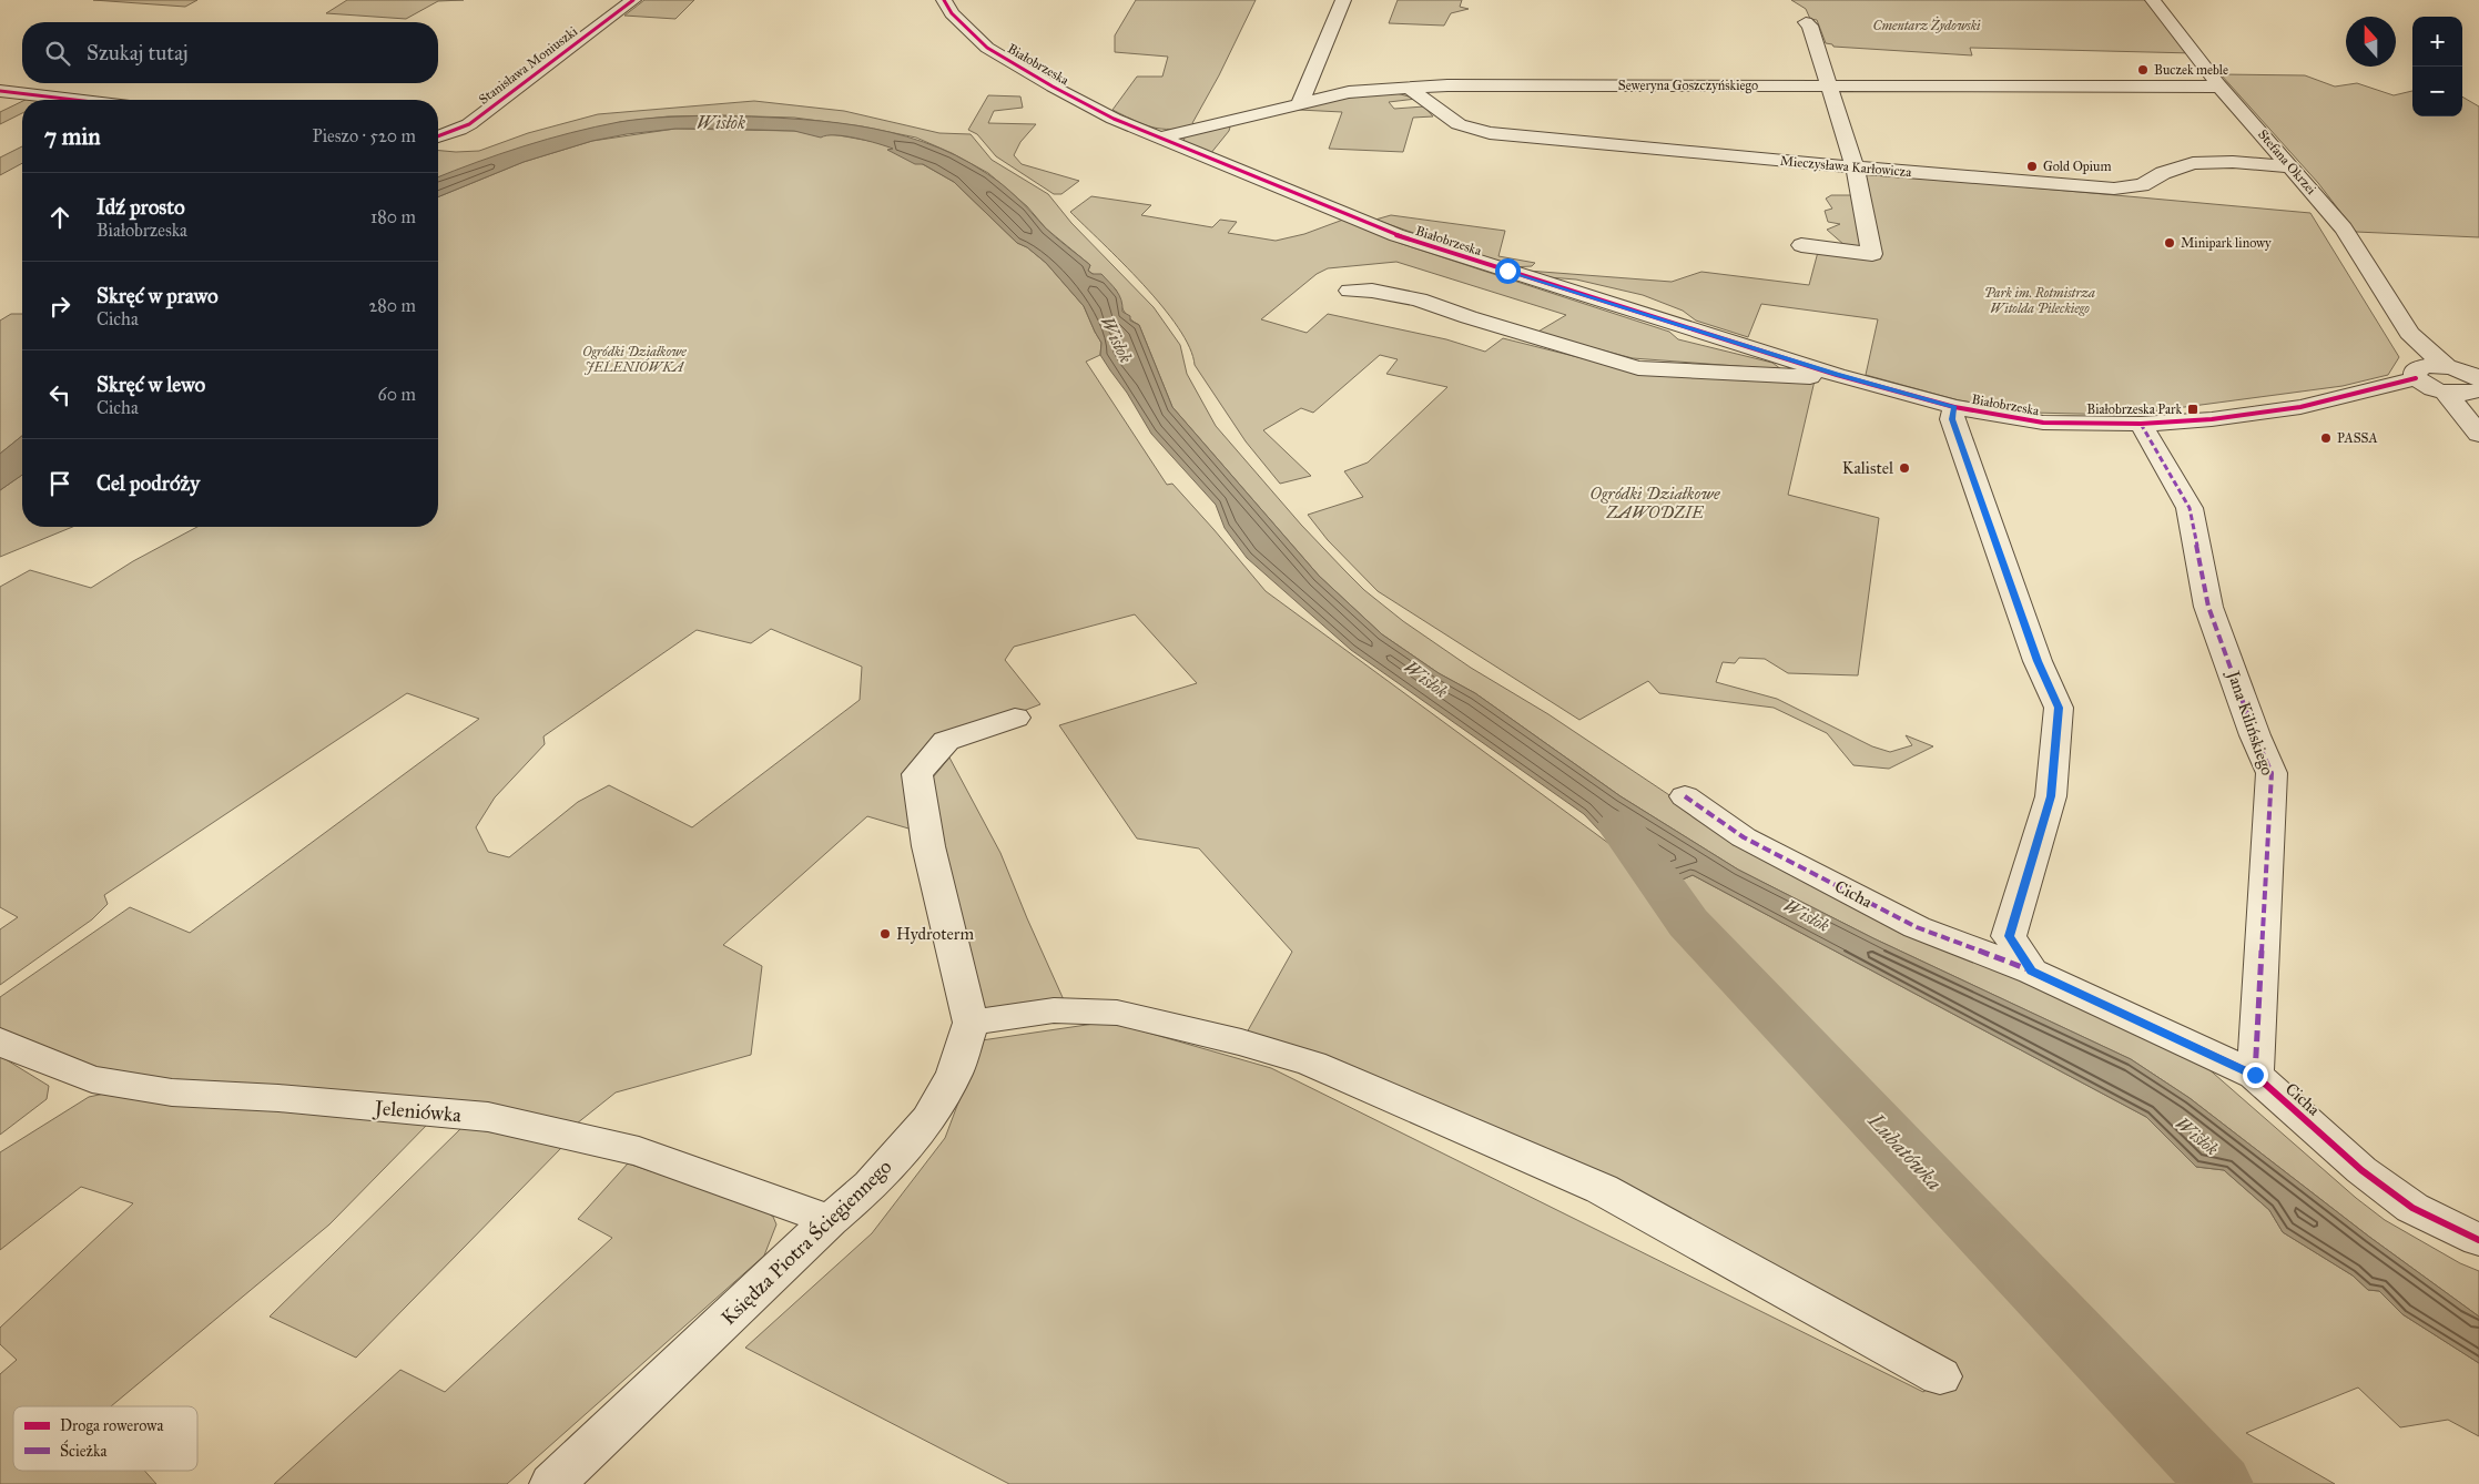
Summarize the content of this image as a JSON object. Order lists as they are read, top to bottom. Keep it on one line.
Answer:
{"streets":{"street":["Białobrzeska","Stanisława Moniuszki","Seweryna Goszczyńskiego","Stefana Okrzei","Mieczysława Karłowicza","Jana Kilińskiego","Cicha","Jeleniówka","Księdza Piotra Ściegiennego"]},"crossings":[["Białobrzeska","Seweryna Goszczyńskiego"],["Białobrzeska","Stefana Okrzei"],["Białobrzeska","Jana Kilińskiego"],["Seweryna Goszczyńskiego","Stefana Okrzei"],["Seweryna Goszczyńskiego","Mieczysława Karłowicza"],["Stefana Okrzei","Mieczysława Karłowicza"],["Jana Kilińskiego","Cicha"],["Jeleniówka","Księdza Piotra Ściegiennego"]],"water":["Wisłok","Lubatówka"],"parks":["Cmentarz Żydowski","Park im. Rotmistrza Witolda Pileckiego","Ogródki Działkowe JELENIÓWKA","Ogródki Działkowe ZAWODZIE"],"places":{"other":["Buczek meble","Gold Opium","Minipark linowy","PASSA","Kalistel","Hydroterm"],"transit":["Białobrzeska Park"]},"legend":["Droga rowerowa","Ścieżka"],"north":"top","page":{"map_buttons":["+","−"],"search":"Szukaj tutaj","heading":["7 min","Pieszo · 520 m"],"list":[["Idź prosto","Białobrzeska","180 m"],["Skręć w prawo","Cicha","280 m"],["Skręć w lewo","Cicha","60 m"],"Cel podróży"]}}
